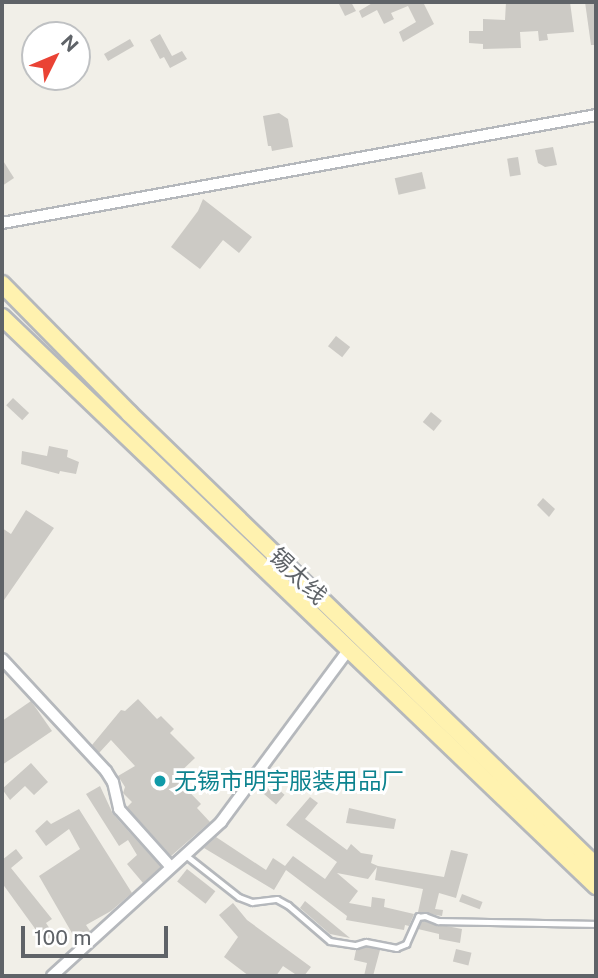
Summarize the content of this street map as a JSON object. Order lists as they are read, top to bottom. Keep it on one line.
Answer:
{"streets":{"main road":["锡太线"]},"places":["无锡市明宇服装用品厂"],"scale_bar":"100 m","north":"top right"}
